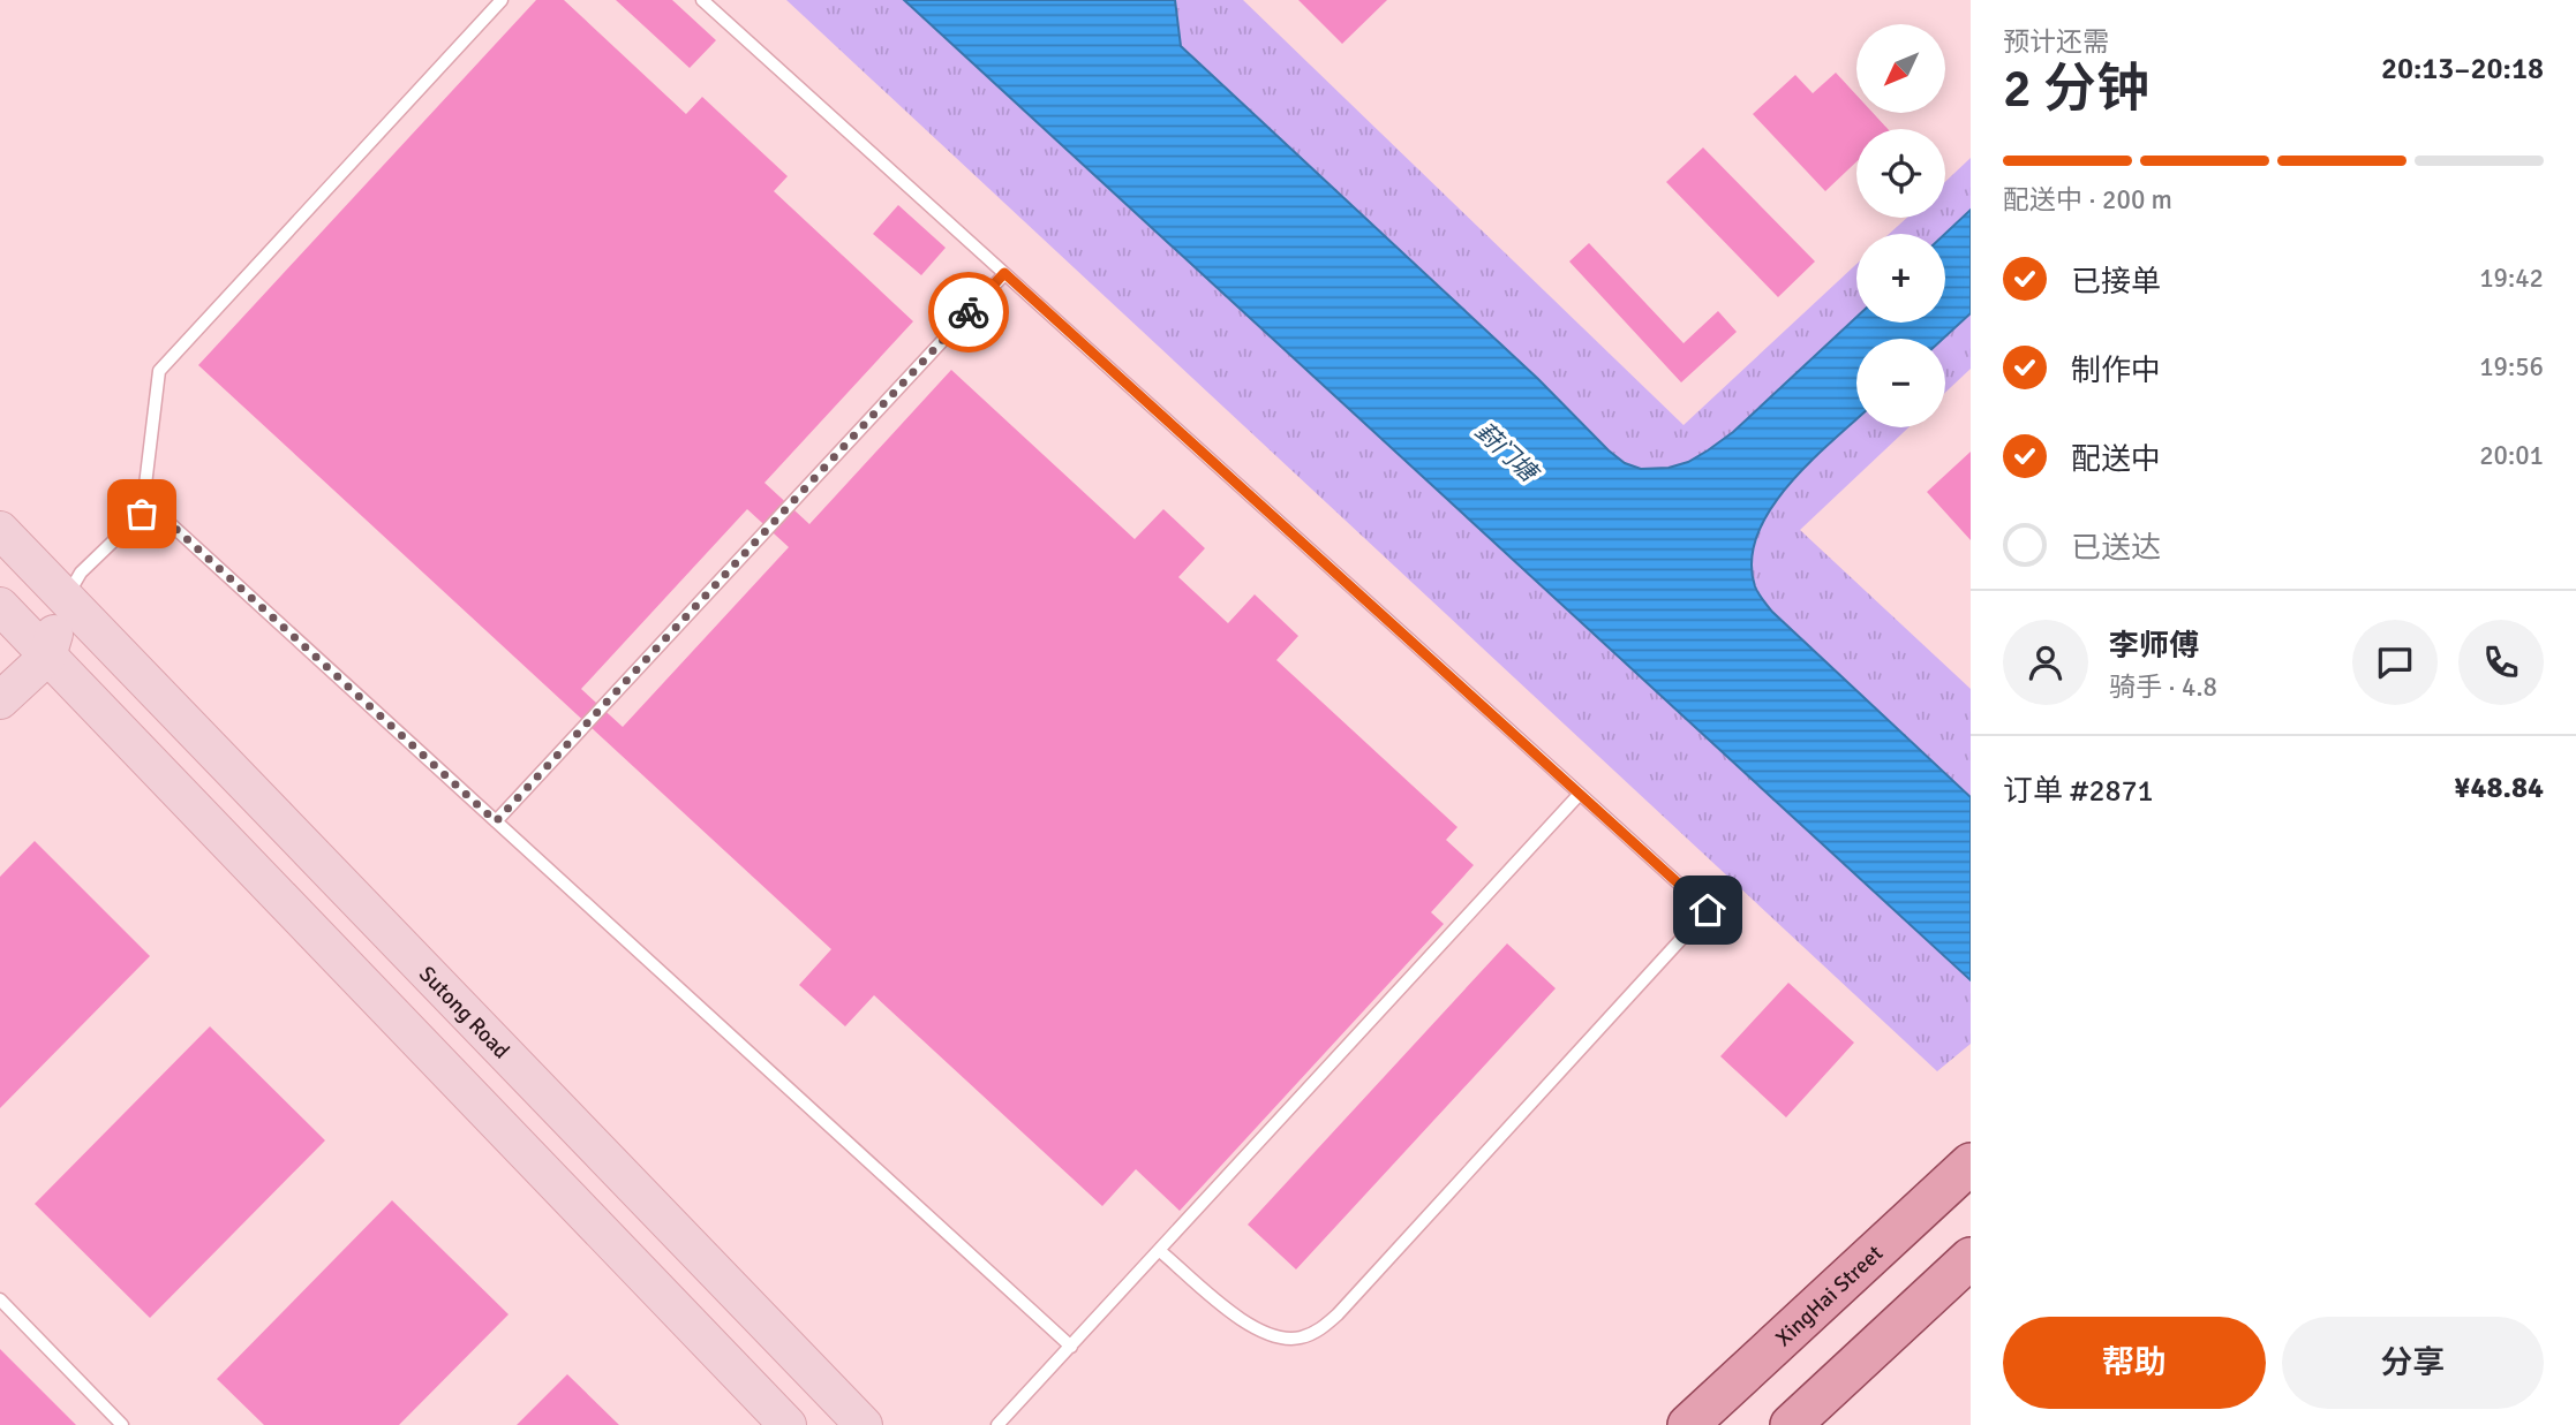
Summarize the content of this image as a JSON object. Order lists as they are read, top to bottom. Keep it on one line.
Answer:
{"streets":{"main road":["Sutong Road","XingHai Street"]},"water":["葑门塘"],"north":"bottom left","page":{"heading":["2 分钟","预计还需","20:13–20:18"],"panel":["李师傅","骑手 · 4.8","订单 #2871","¥48.84"],"map_buttons":["+","−"],"bar":"配送中 · 200 m","list":[["已接单","19:42"],["制作中","19:56"],["配送中","20:01"],"已送达"],"buttons":["帮助","分享"]}}
